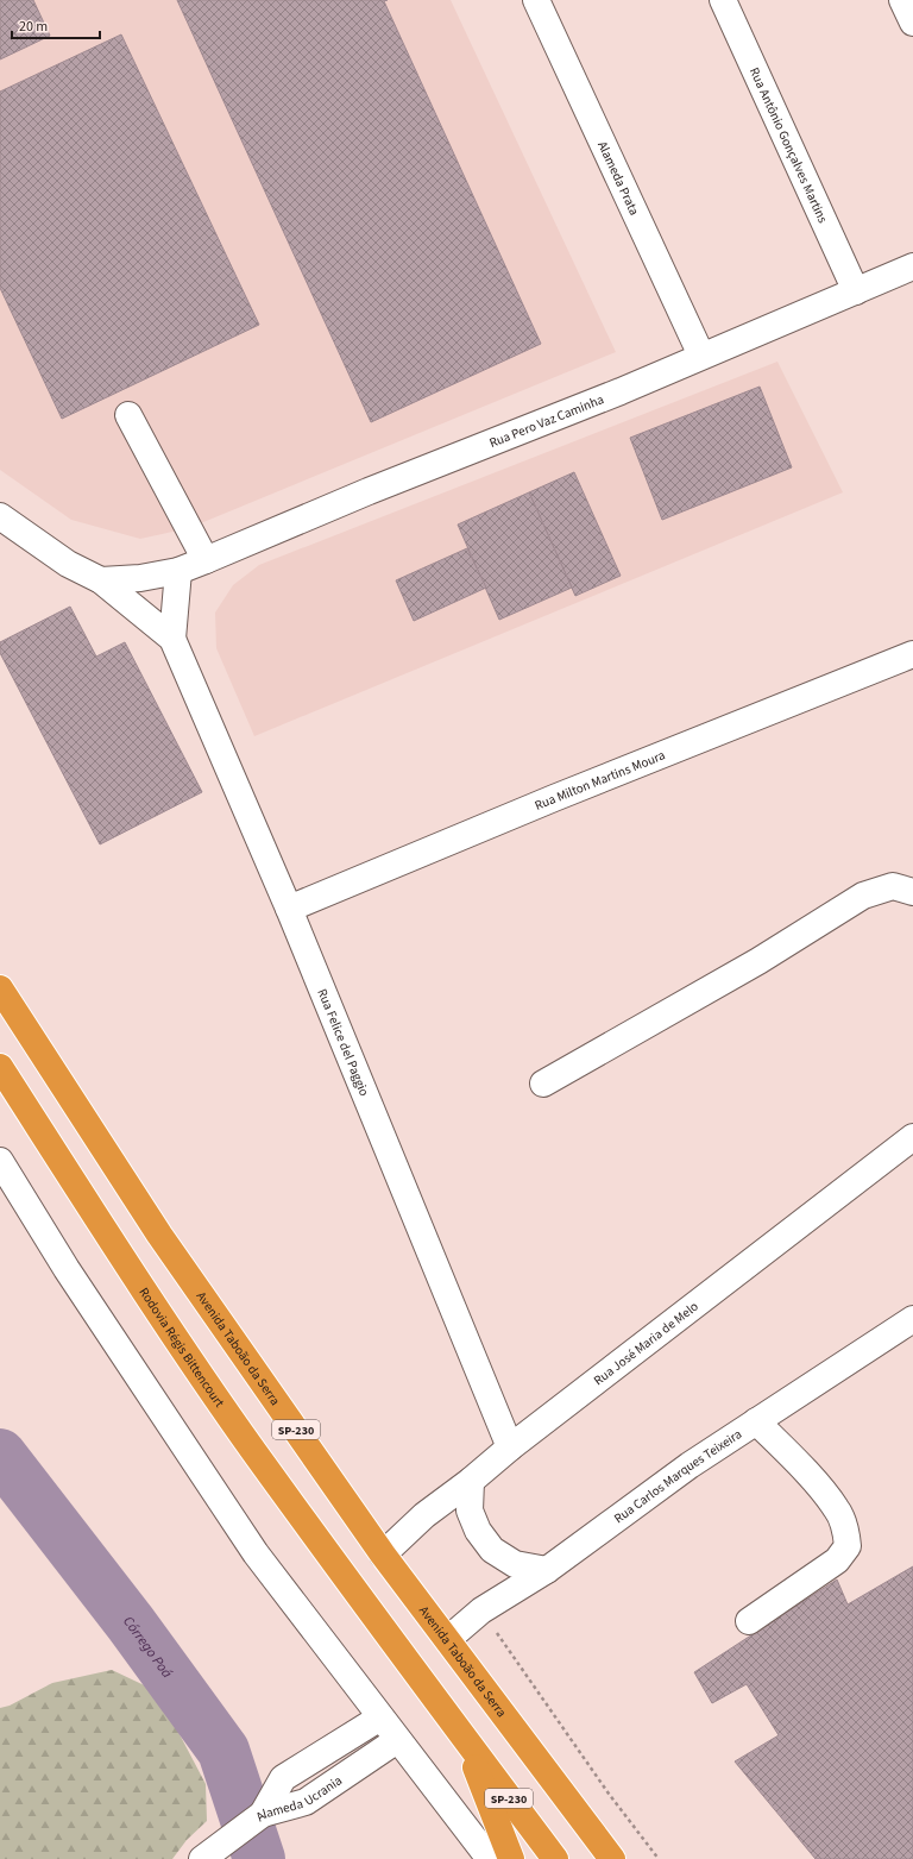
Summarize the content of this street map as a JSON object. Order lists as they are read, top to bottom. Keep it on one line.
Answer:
{"streets":{"highway":["Rodovia Régis Bittencourt","Avenida Taboão da Serra","SP-230"],"street":["Rua Antônio Gonçalves Martins","Alameda Prata","Rua Pero Vaz Caminha","Rua Milton Martins Moura","Rua Felice del Paggio","Rua José Maria de Melo","Rua Carlos Marques Teixeira","Alameda Ucrania"]},"crossings":[["Rua Antônio Gonçalves Martins","Rua Pero Vaz Caminha"],["Alameda Prata","Rua Pero Vaz Caminha"],["Rua Milton Martins Moura","Rua Felice del Paggio"],["Rua Felice del Paggio","Rua José Maria de Melo"],["Rua José Maria de Melo","Avenida Taboão da Serra"],["Rodovia Régis Bittencourt","SP-230"],["Avenida Taboão da Serra","Rua Carlos Marques Teixeira"]],"water":["Córrego Poá"],"scale_bar":"20 m"}
